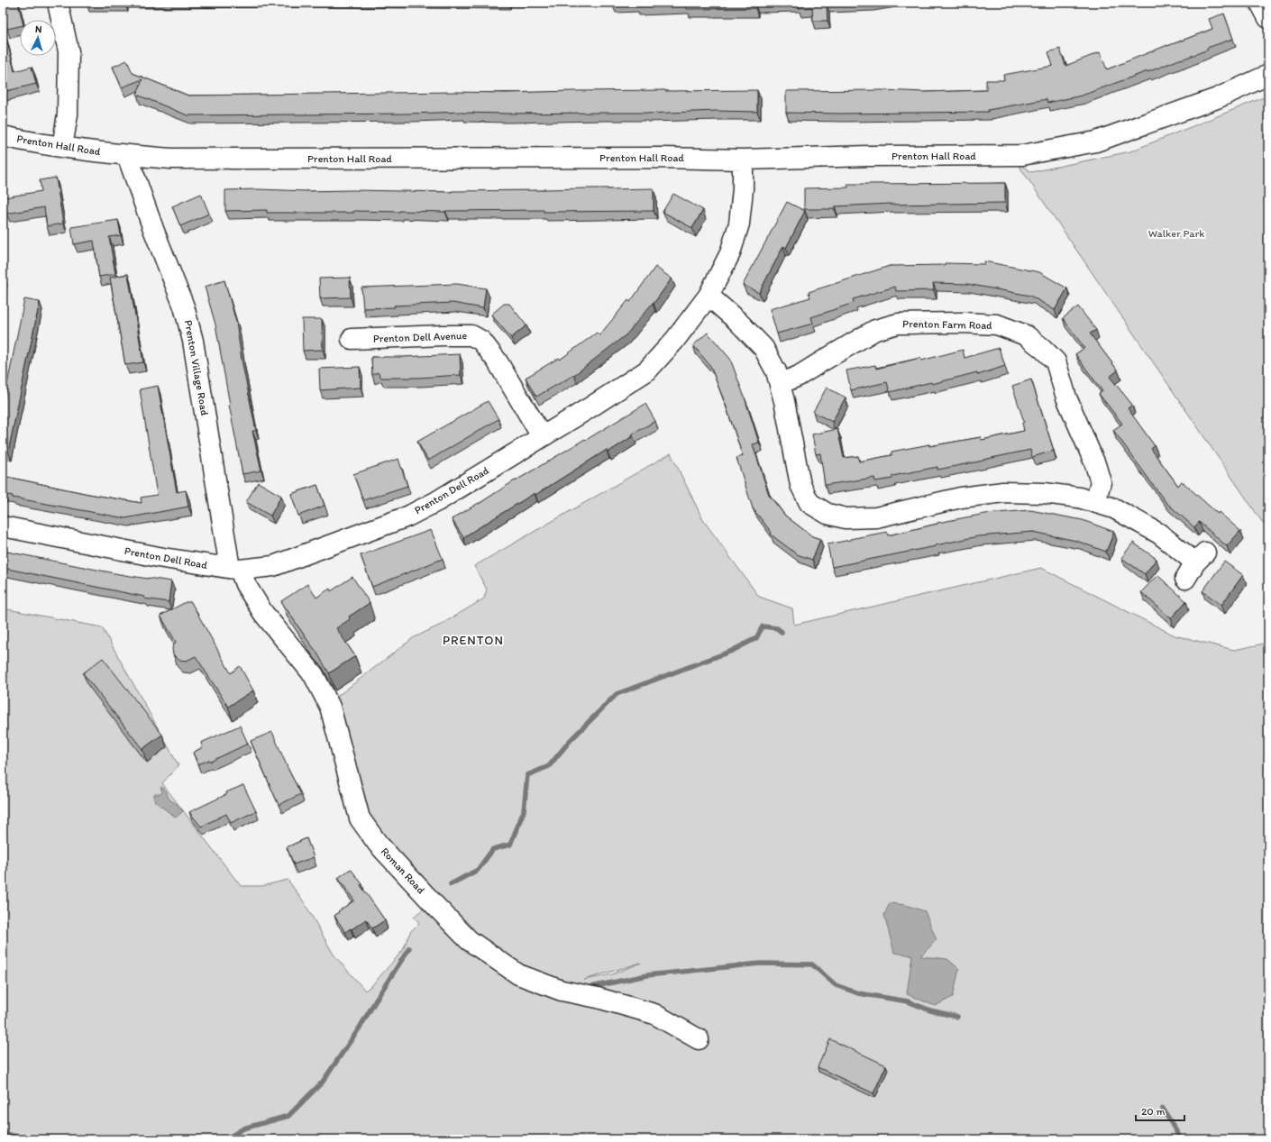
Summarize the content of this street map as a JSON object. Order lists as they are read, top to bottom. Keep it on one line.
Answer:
{"streets":{"street":["Prenton Hall Road","Prenton Farm Road","Prenton Dell Avenue","Prenton Village Road","Prenton Dell Road","Roman Road"]},"crossings":[["Prenton Hall Road","Prenton Village Road"],["Prenton Hall Road","Prenton Dell Road"],["Prenton Dell Avenue","Prenton Dell Road"],["Prenton Village Road","Prenton Dell Road"],["Prenton Village Road","Roman Road"],["Prenton Dell Road","Roman Road"]],"districts":["PRENTON"],"parks":["Walker Park"],"scale_bar":"20 m","north":"top"}
